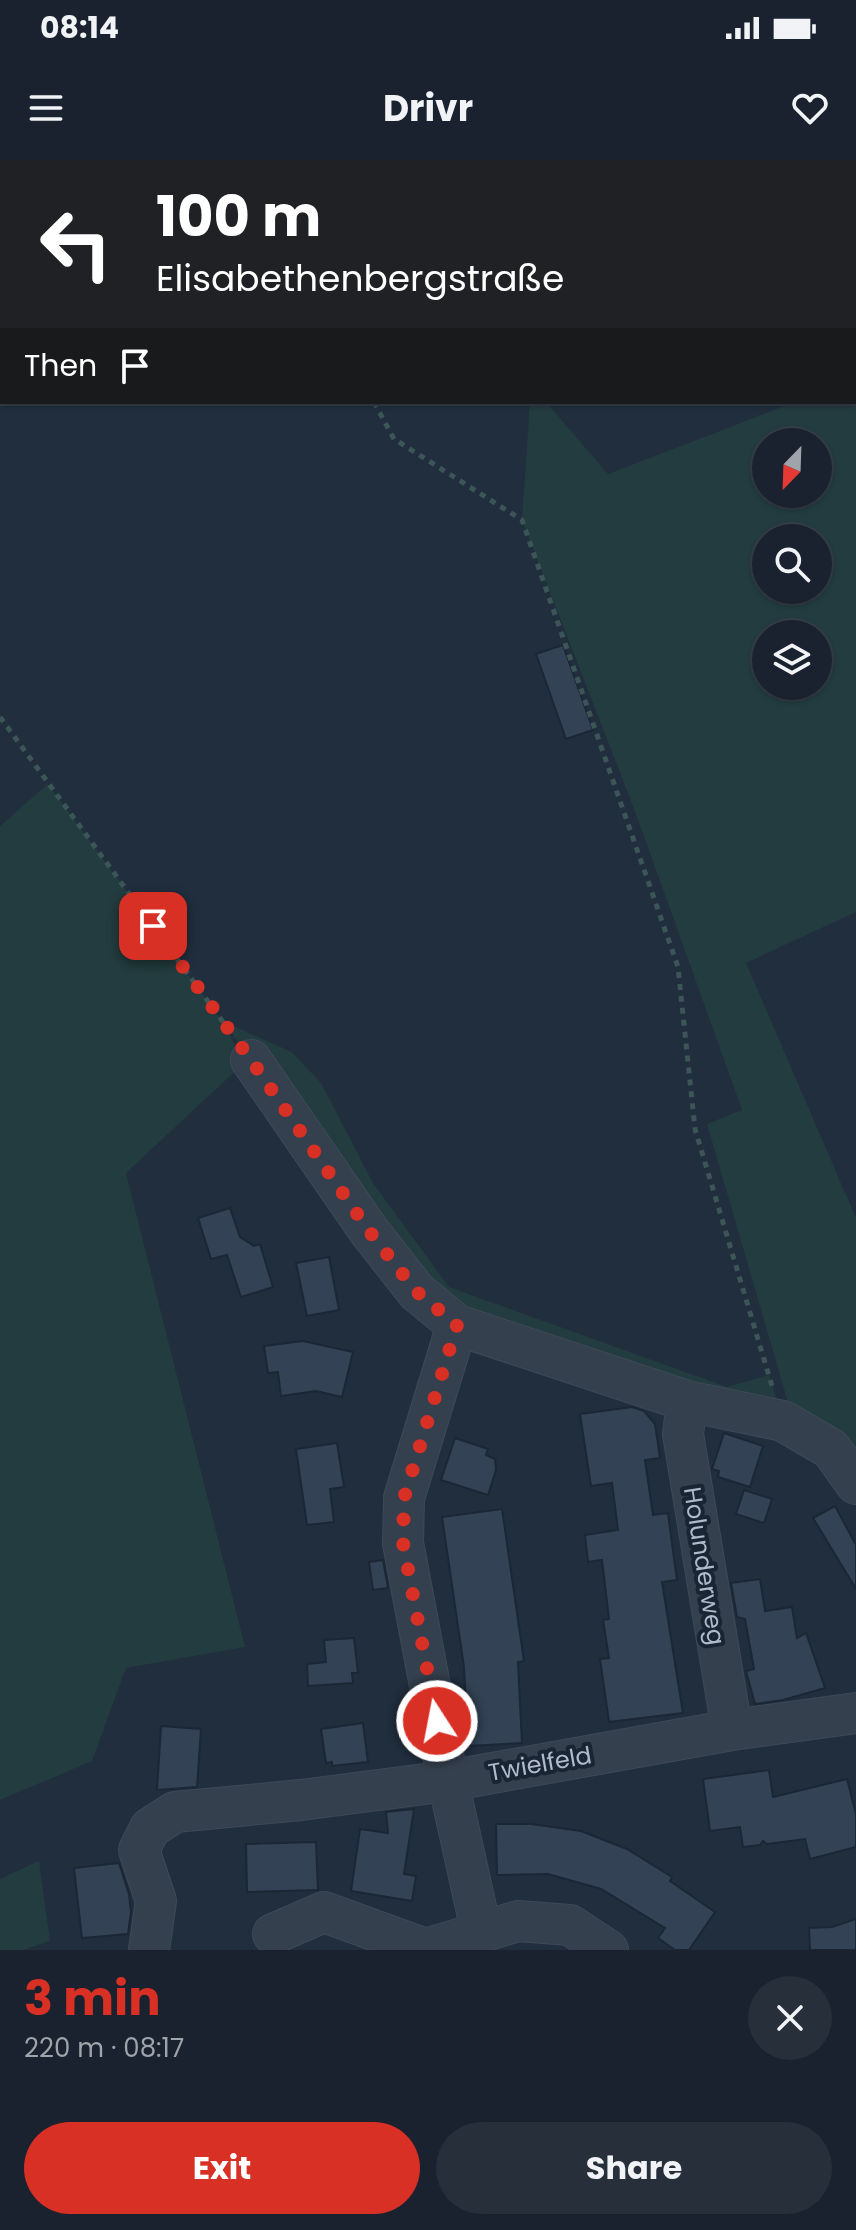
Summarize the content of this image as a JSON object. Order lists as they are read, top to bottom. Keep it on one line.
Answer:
{"streets":{"street":["Holunderweg","Twielfeld"]},"crossings":[["Holunderweg","Twielfeld"]],"north":"bottom left","page":{"status":"08:14","header":"Drivr","turn":["100 m","Elisabethenbergstraße"],"then":"Then","heading":["3 min","220 m · 08:17"],"buttons":["Exit","Share"]}}
